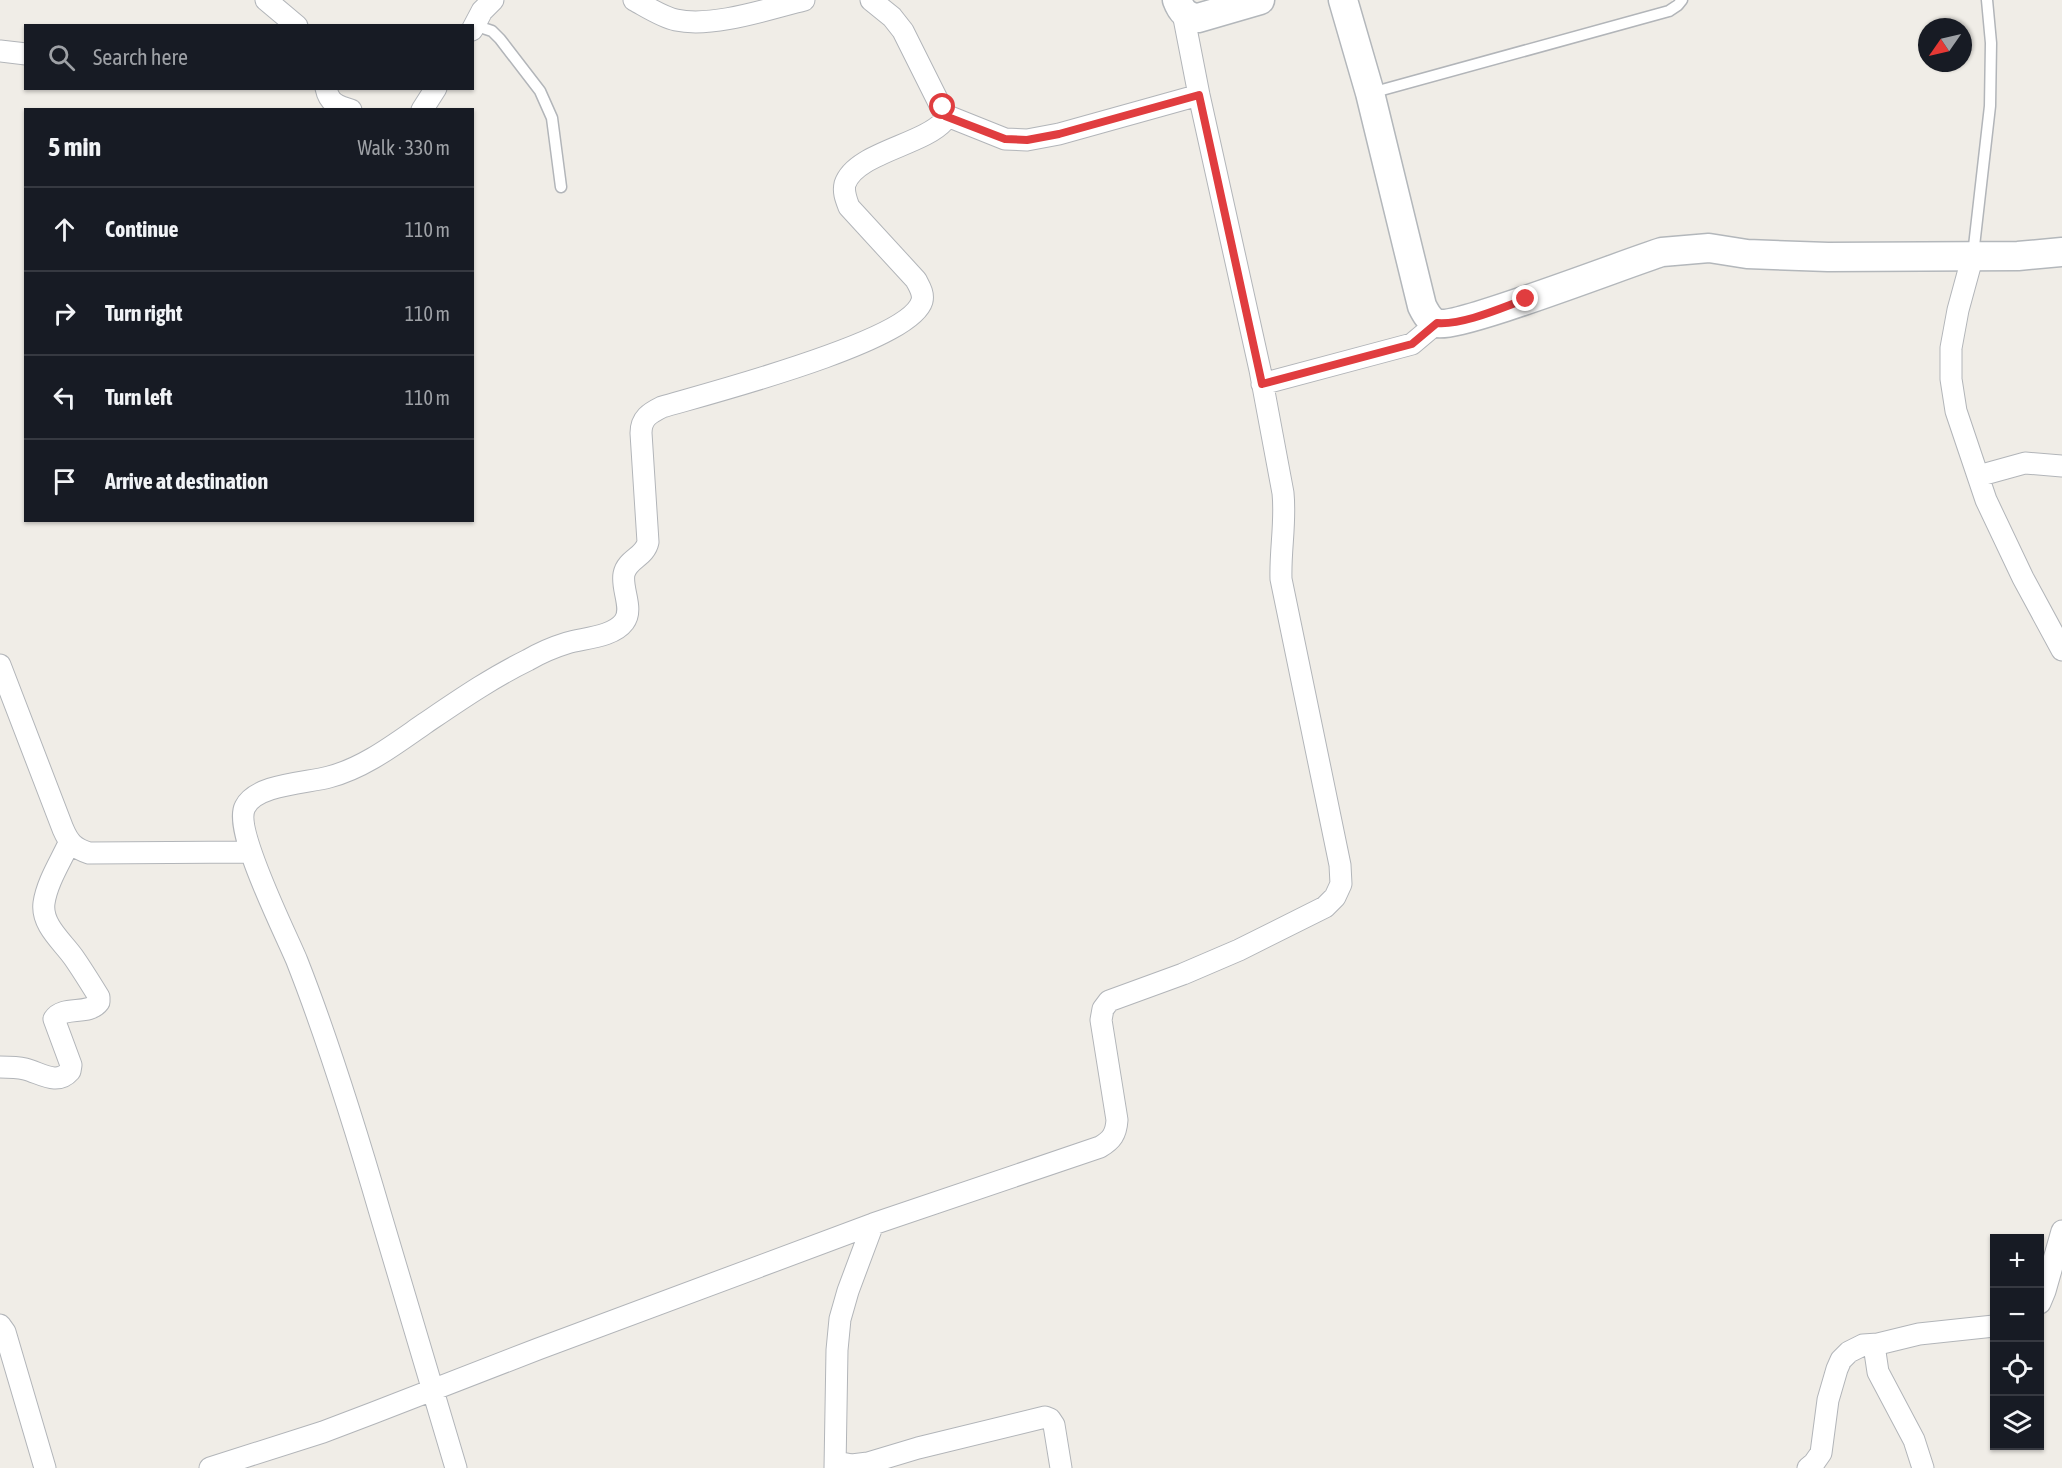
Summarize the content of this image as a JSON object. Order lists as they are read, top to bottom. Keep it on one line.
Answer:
{"north":"bottom left","page":{"search":"Search here","heading":["5 min","Walk · 330 m"],"list":[["Continue","110 m"],["Turn right","110 m"],["Turn left","110 m"],"Arrive at destination"],"map_buttons":["+","−"]}}
